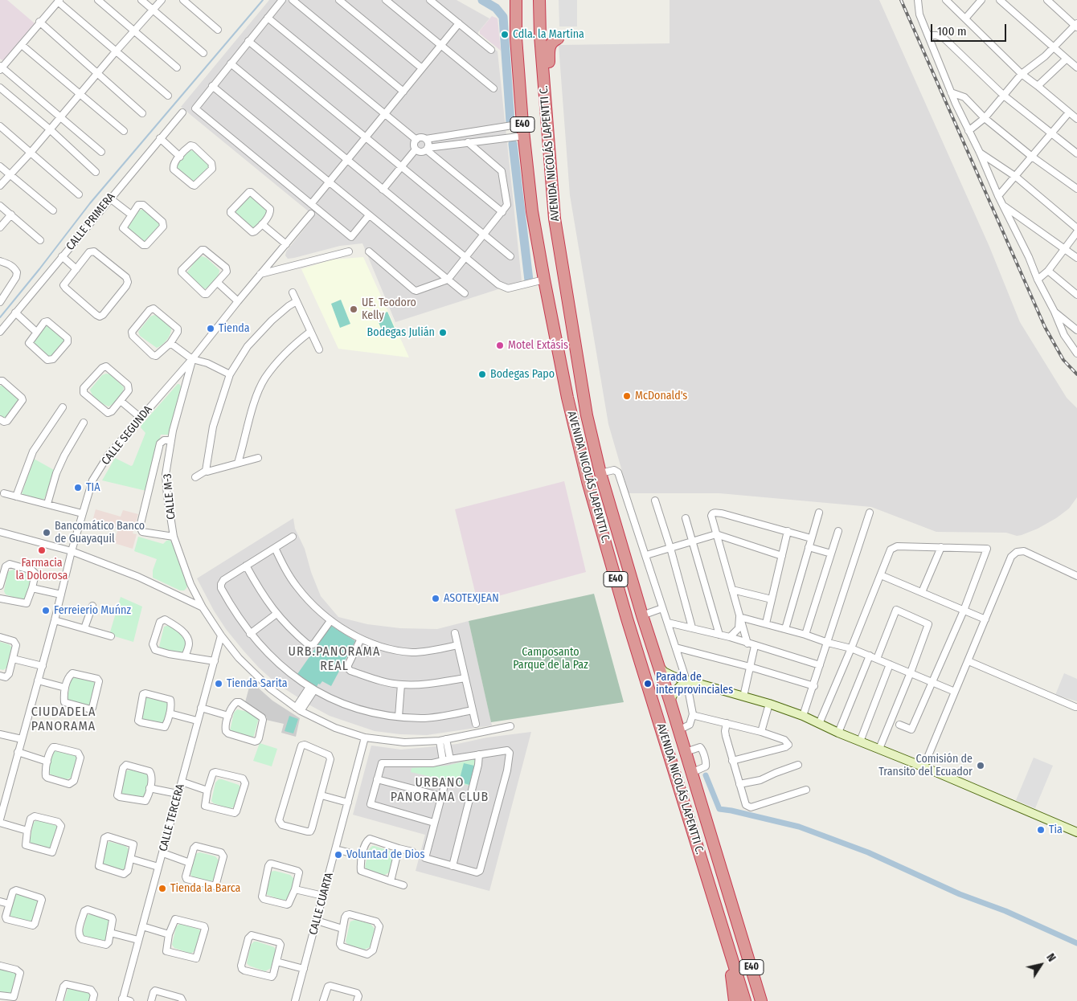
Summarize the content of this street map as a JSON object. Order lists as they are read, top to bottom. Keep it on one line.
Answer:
{"streets":{"highway":["E40","AVENIDA NICOLÁS LAPENTTI C."],"street":["CALLE PRIMERA","CALLE SEGUNDA","CALLE M-3","CALLE TERCERA","CALLE CUARTA"]},"crossings":[["E40","AVENIDA NICOLÁS LAPENTTI C."],["CALLE SEGUNDA","CALLE M-3"],["CALLE M-3","CALLE TERCERA"],["CALLE M-3","CALLE CUARTA"]],"districts":["URB.PANORAMA REAL","CIUDADELA PANORAMA","URBANO PANORAMA CLUB"],"parks":["Camposanto Parque de la Paz"],"places":["Cdla. la Martina","UE. Teodoro Kelly","Tienda","Bodegas Julián","Motel Extásis","Bodegas Papo","McDonald's","TIA","Bancomático Banco de Guayaquil","Farmacia la Dolorosa","ASOTEXJEAN","Ferreierio Muńnz","Tienda Sarita","Parada de interprovinciales","Comisión de Transito del Ecuador","Tia","Voluntad de Dios","Tienda la Barca"],"scale_bar":"100 m","north":"top right"}
